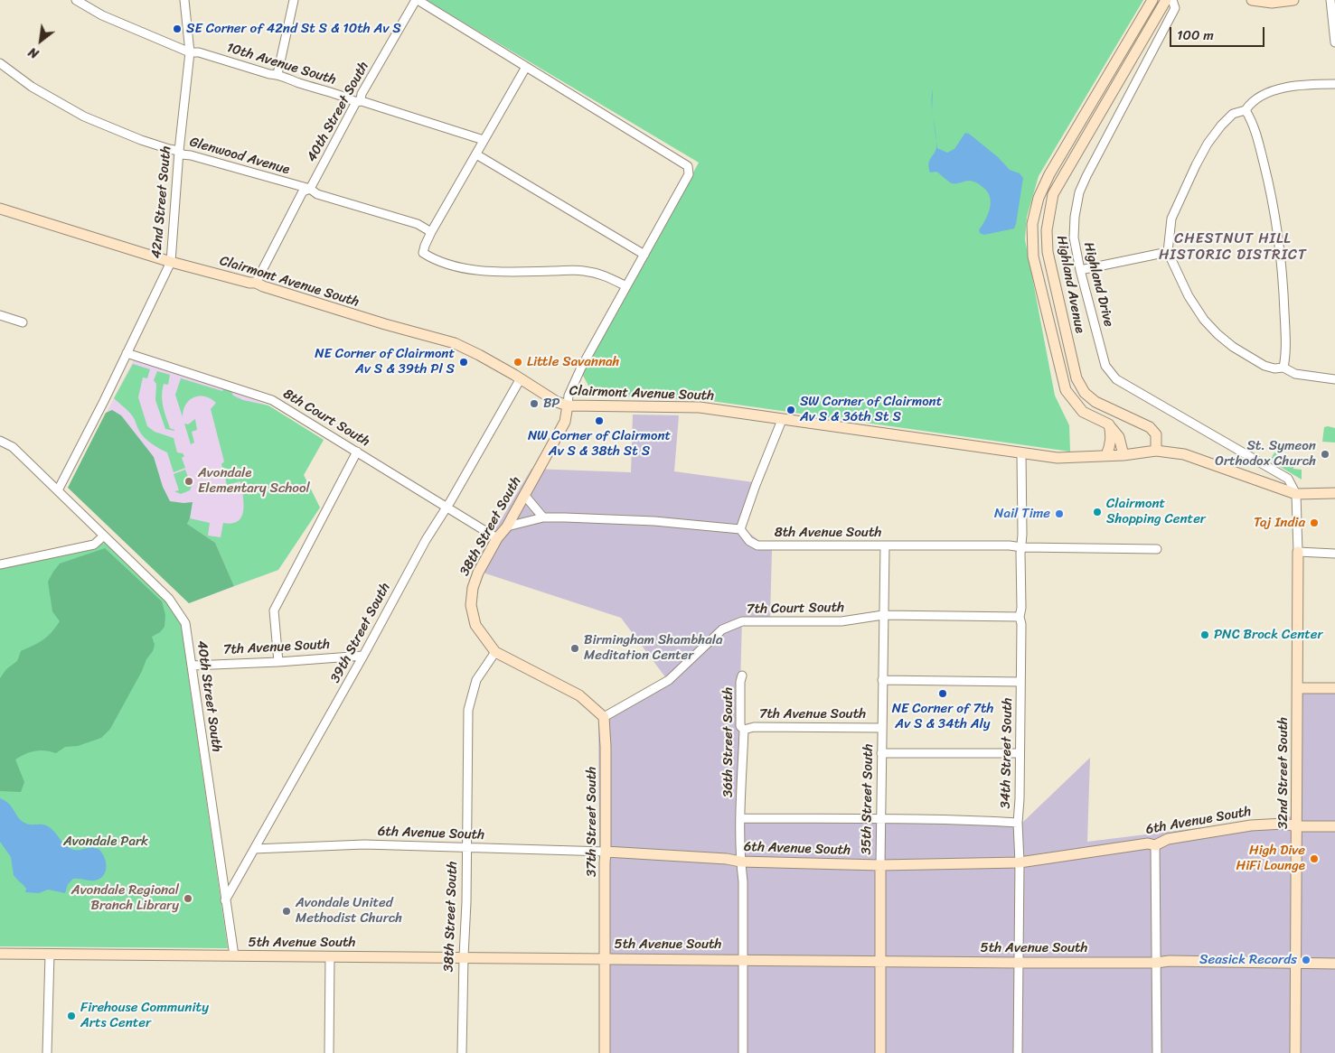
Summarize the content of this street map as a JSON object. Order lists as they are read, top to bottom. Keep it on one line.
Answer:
{"streets":{"street":["10th Avenue South","40th Street South","Glenwood Avenue","42nd Street South","Clairmont Avenue South","Highland Avenue","Highland Drive","8th Court South","38th Street South","8th Avenue South","7th Court South","39th Street South","7th Avenue South","36th Street South","34th Street South","32nd Street South","35th Street South","6th Avenue South","37th Street South","5th Avenue South"]},"crossings":[["10th Avenue South","40th Street South"],["10th Avenue South","42nd Street South"],["40th Street South","Glenwood Avenue"],["40th Street South","42nd Street South"],["40th Street South","Clairmont Avenue South"],["40th Street South","39th Street South"],["40th Street South","7th Avenue South"],["40th Street South","5th Avenue South"],["Glenwood Avenue","42nd Street South"],["42nd Street South","Clairmont Avenue South"],["42nd Street South","8th Court South"],["Clairmont Avenue South","Highland Avenue"],["Clairmont Avenue South","Highland Drive"],["Clairmont Avenue South","38th Street South"],["Clairmont Avenue South","39th Street South"],["Clairmont Avenue South","34th Street South"],["Clairmont Avenue South","32nd Street South"],["Highland Drive","32nd Street South"],["8th Court South","38th Street South"],["8th Court South","39th Street South"],["38th Street South","6th Avenue South"],["38th Street South","5th Avenue South"],["8th Avenue South","34th Street South"],["8th Avenue South","35th Street South"],["7th Court South","34th Street South"],["7th Court South","35th Street South"],["7th Court South","37th Street South"],["39th Street South","7th Avenue South"],["39th Street South","6th Avenue South"],["7th Avenue South","36th Street South"],["7th Avenue South","35th Street South"],["36th Street South","6th Avenue South"],["36th Street South","5th Avenue South"],["34th Street South","6th Avenue South"],["34th Street South","5th Avenue South"],["32nd Street South","6th Avenue South"],["32nd Street South","5th Avenue South"],["35th Street South","6th Avenue South"],["35th Street South","5th Avenue South"],["6th Avenue South","37th Street South"],["37th Street South","5th Avenue South"]],"districts":["CHESTNUT HILL HISTORIC DISTRICT"],"parks":["Avondale Park"],"places":["SE Corner of 42nd St S & 10th Av S","NE Corner of Clairmont Av S & 39th Pl S","Little Savannah","BP","SW Corner of Clairmont Av S & 36th St S","NW Corner of Clairmont Av S & 38th St S","St. Symeon Orthodox Church","Avondale Elementary School","Clairmont Shopping Center","Nail Time","Taj India","PNC Brock Center","Birmingham Shambhala Meditation Center","NE Corner of 7th Av S & 34th Aly","High Dive HiFi Lounge","Avondale Regional Branch Library","Avondale United Methodist Church","Seasick Records","Firehouse Community Arts Center"],"scale_bar":"100 m","north":"bottom left"}
